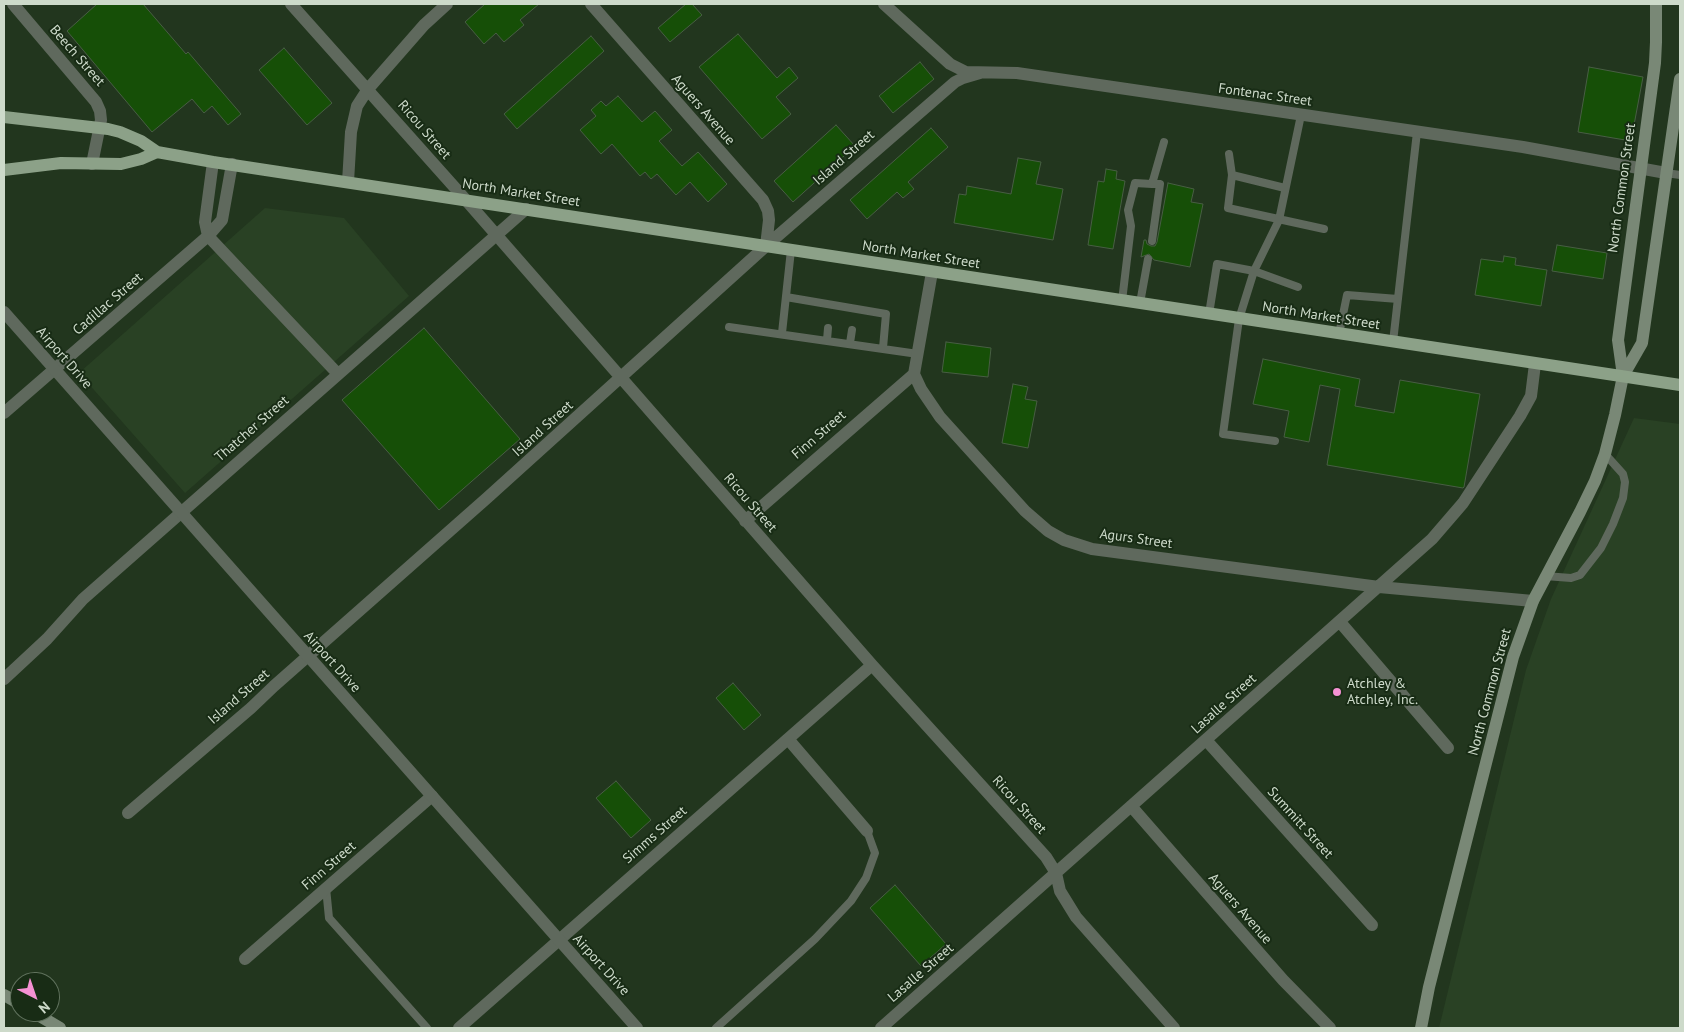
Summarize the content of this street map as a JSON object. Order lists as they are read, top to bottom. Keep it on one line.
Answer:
{"streets":{"main road":["North Common Street","North Market Street"],"street":["Beech Street","Fontenac Street","Aguers Avenue","Ricou Street","Island Street","Cadillac Street","Airport Drive","Thatcher Street","Finn Street","Agurs Street","Lasalle Street","Summitt Street","Simms Street"]},"crossings":[["Beech Street","North Market Street"],["Fontenac Street","Island Street"],["Fontenac Street","North Common Street"],["Aguers Avenue","Island Street"],["Aguers Avenue","North Market Street"],["Aguers Avenue","Lasalle Street"],["Ricou Street","Island Street"],["Ricou Street","North Market Street"],["Ricou Street","Thatcher Street"],["Ricou Street","Finn Street"],["Ricou Street","Lasalle Street"],["Ricou Street","Simms Street"],["Island Street","North Market Street"],["Island Street","Airport Drive"],["North Common Street","North Market Street"],["North Common Street","Agurs Street"],["North Market Street","Cadillac Street"],["North Market Street","Thatcher Street"],["North Market Street","Lasalle Street"],["Cadillac Street","Airport Drive"],["Airport Drive","Thatcher Street"],["Airport Drive","Finn Street"],["Airport Drive","Simms Street"],["Finn Street","Agurs Street"],["Agurs Street","Lasalle Street"],["Lasalle Street","Summitt Street"]],"places":["Atchley & Atchley, Inc."],"north":"bottom right"}
